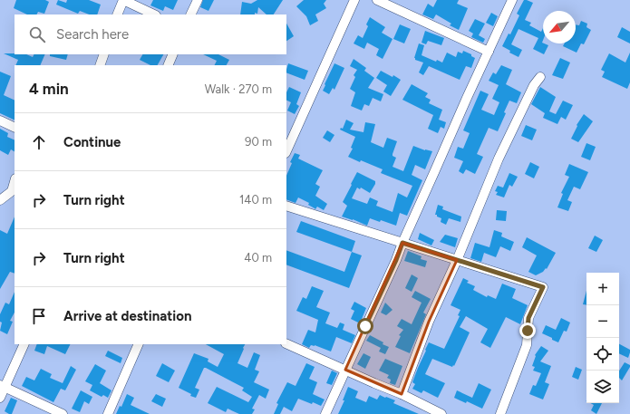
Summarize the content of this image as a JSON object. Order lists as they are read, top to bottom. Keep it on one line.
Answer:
{"north":"bottom left","page":{"search":"Search here","heading":["4 min","Walk · 270 m"],"list":[["Continue","90 m"],["Turn right","140 m"],["Turn right","40 m"],"Arrive at destination"],"map_buttons":["+","−"]}}
